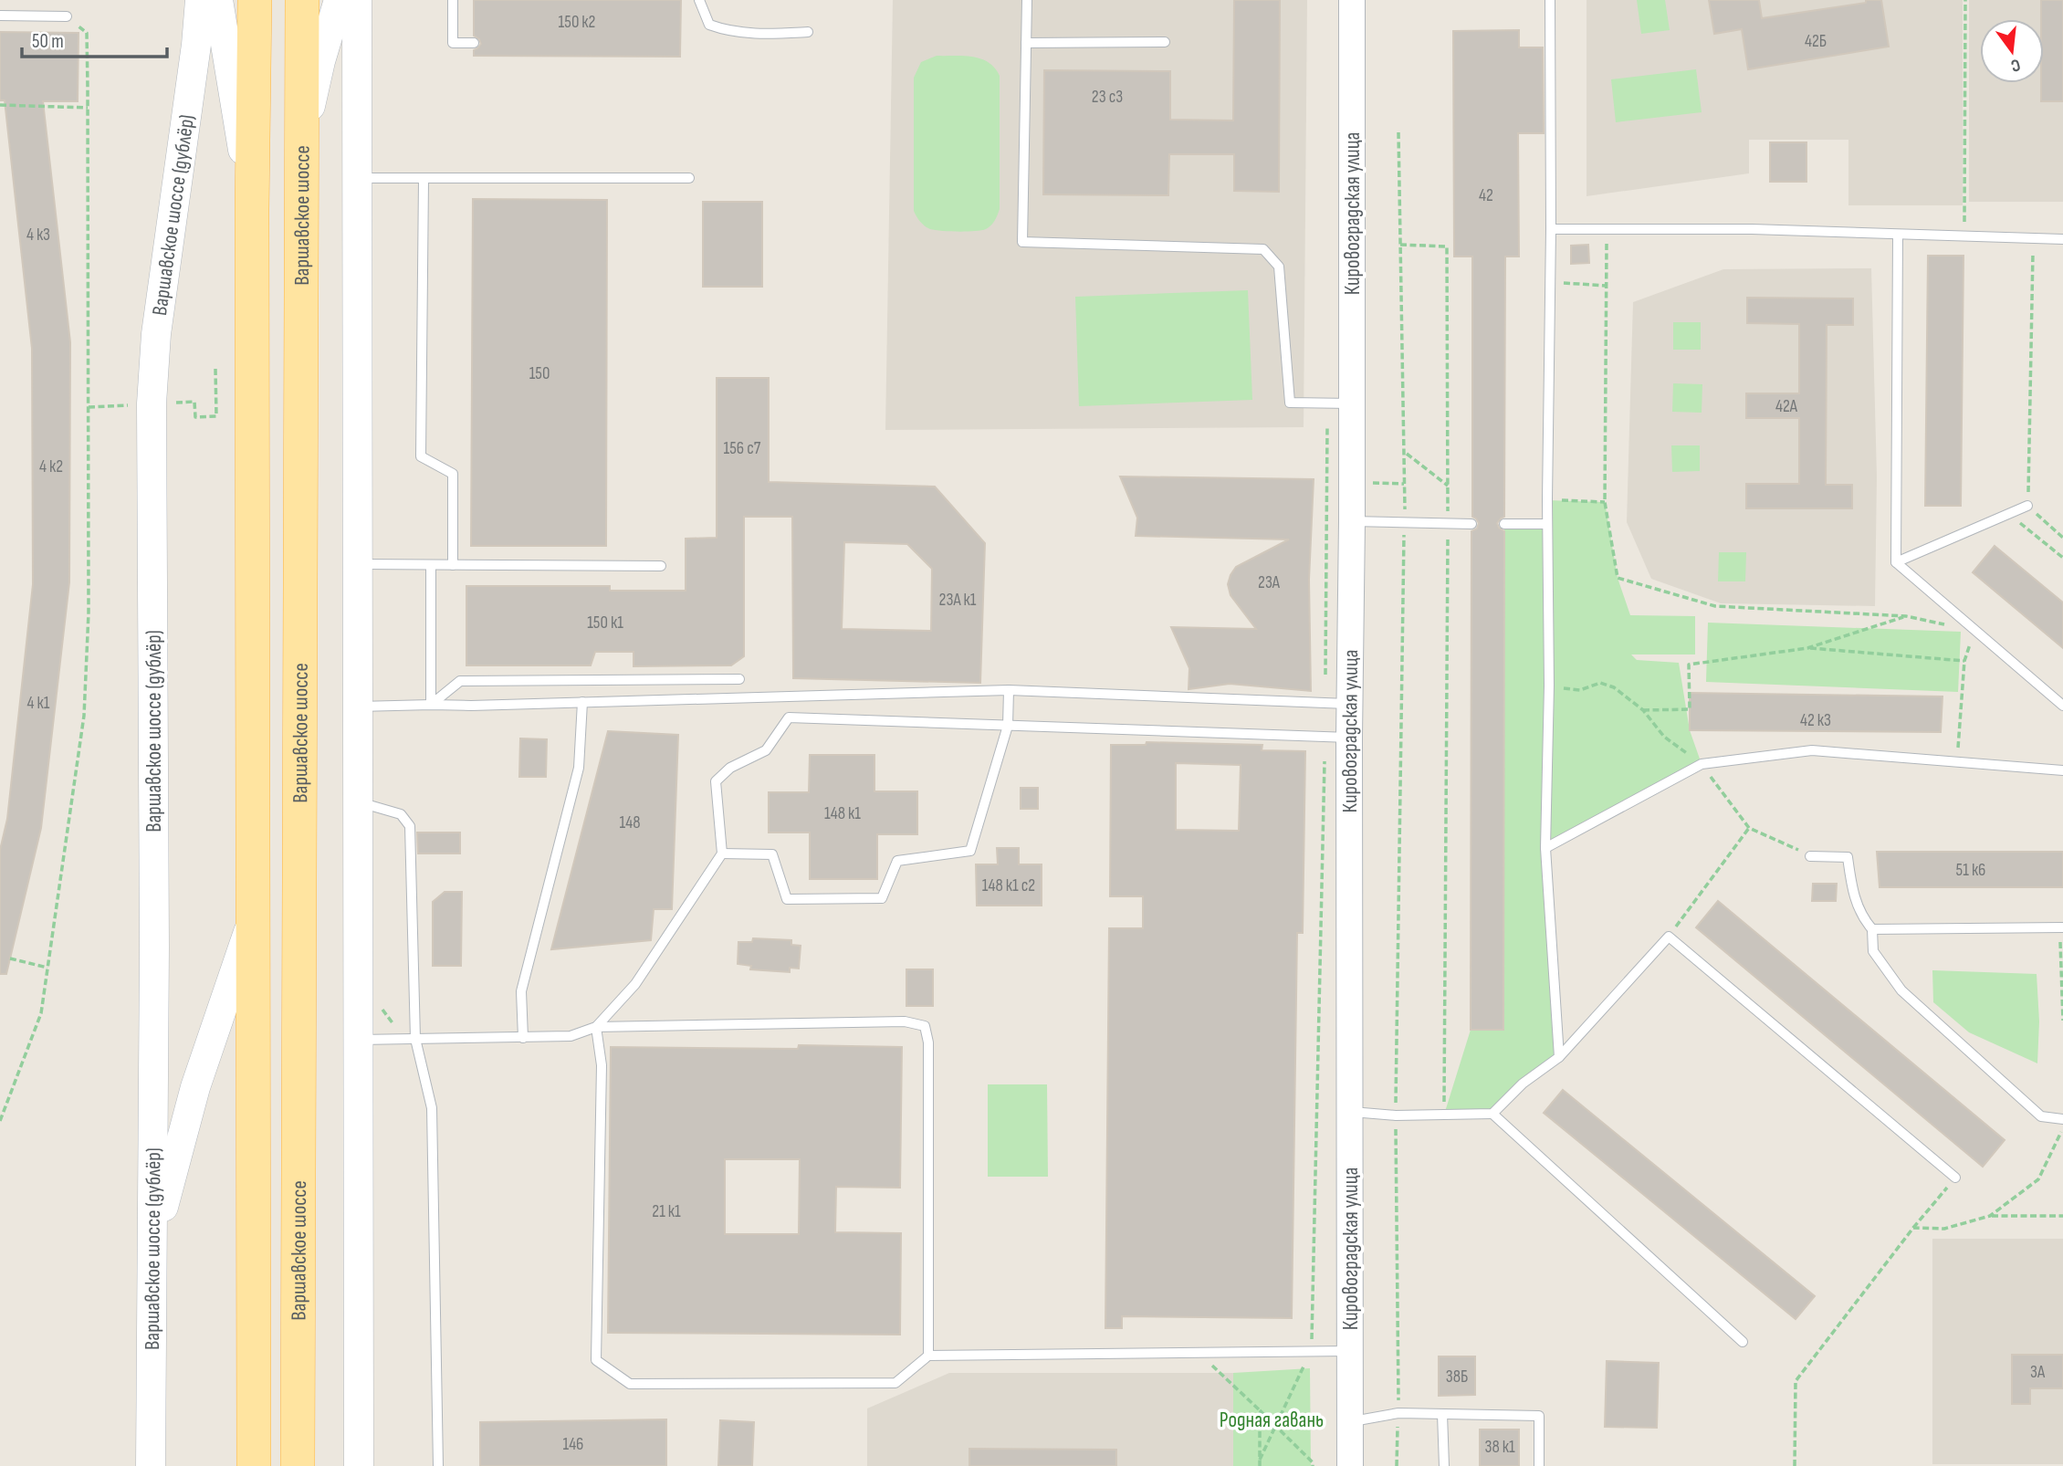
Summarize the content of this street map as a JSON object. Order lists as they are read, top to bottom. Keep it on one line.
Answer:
{"streets":{"main road":["Варшавское шоссе (дублёр)","Варшавское шоссе"],"street":["Кировоградская улица"]},"parks":["Родная гавань"],"house_numbers":["150 к2","42Б","23 с3","42","4 к3","150","42А","156 c7","4 к2","23А","23А к1","150 к1","4 к1","42 к3","148 к1","148","51 к6","148 к1 с2","21 к1","3А","38Б","146","38 к1"],"scale_bar":"50 m","north":"bottom"}
